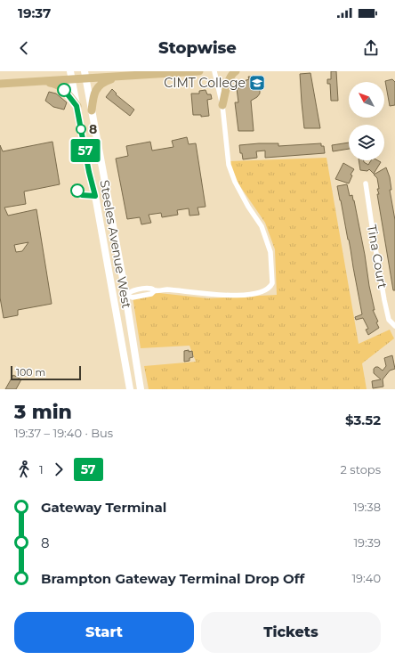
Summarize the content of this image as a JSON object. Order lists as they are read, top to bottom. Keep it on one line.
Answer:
{"streets":{"main road":["Steeles Avenue West"],"street":["Tina Court"]},"places":{"school or university":["CIMT College"],"other":["8"]},"lines":["bus line 57"],"scale_bar":"100 m","north":"top left","page":{"status":"19:37","header":"Stopwise","on_map":"57","scale":"100 m","heading":["3 min","19:37 – 19:40 · Bus","$3.52"],"legs":["1","57","2 stops"],"list":[{"name":"Gateway Terminal","value":"19:38"},{"name":"8","value":"19:39"},{"name":"Brampton Gateway Terminal Drop Off","value":"19:40"}],"buttons":["Start","Tickets"]}}
